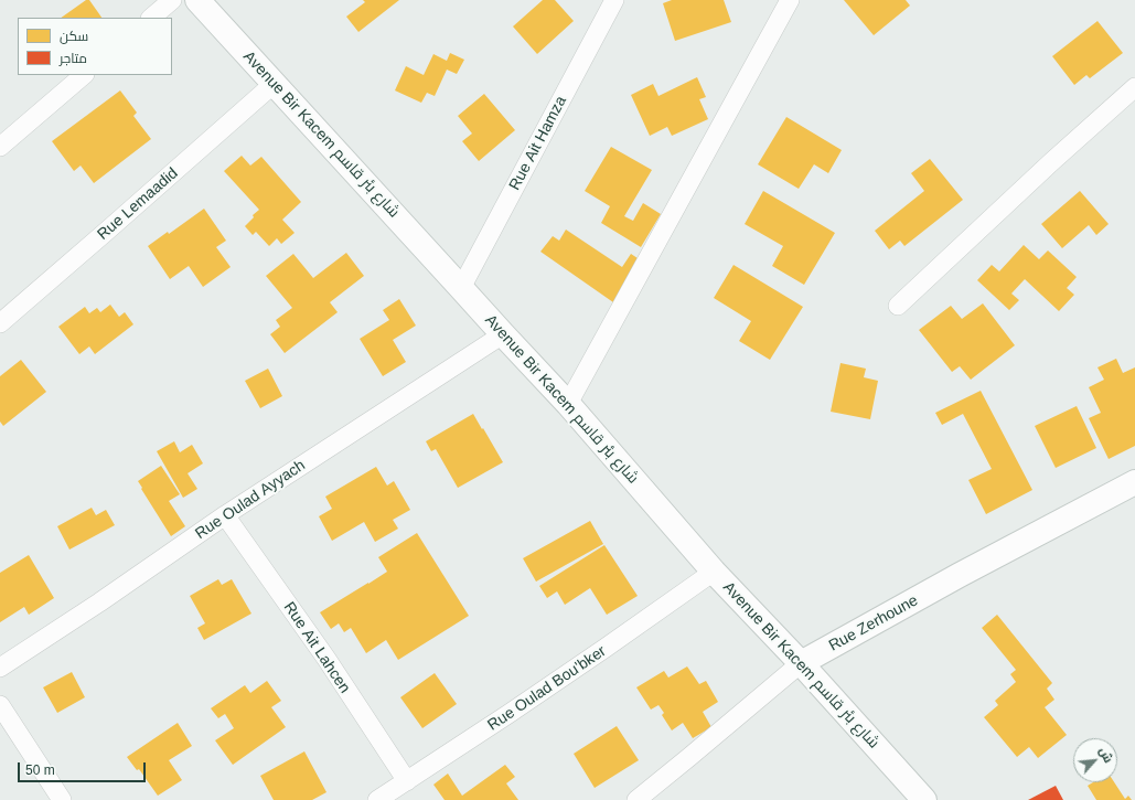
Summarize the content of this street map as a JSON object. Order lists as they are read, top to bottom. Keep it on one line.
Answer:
{"streets":{"street":["Avenue Bir Kacem شارع بئر قاسم","Rue Ait Hamza","Rue Lemaadid","Rue Oulad Ayyach","Rue Zerhoune","Rue Ait Lahcen","Rue Oulad Bou'bker"]},"crossings":[["Avenue Bir Kacem شارع بئر قاسم","Rue Ait Hamza"],["Avenue Bir Kacem شارع بئر قاسم","Rue Lemaadid"],["Avenue Bir Kacem شارع بئر قاسم","Rue Oulad Ayyach"],["Avenue Bir Kacem شارع بئر قاسم","Rue Zerhoune"],["Avenue Bir Kacem شارع بئر قاسم","Rue Oulad Bou'bker"],["Rue Oulad Ayyach","Rue Ait Lahcen"],["Rue Ait Lahcen","Rue Oulad Bou'bker"]],"legend":["سكن","متاجر"],"scale_bar":"50 m","north":"top right"}
